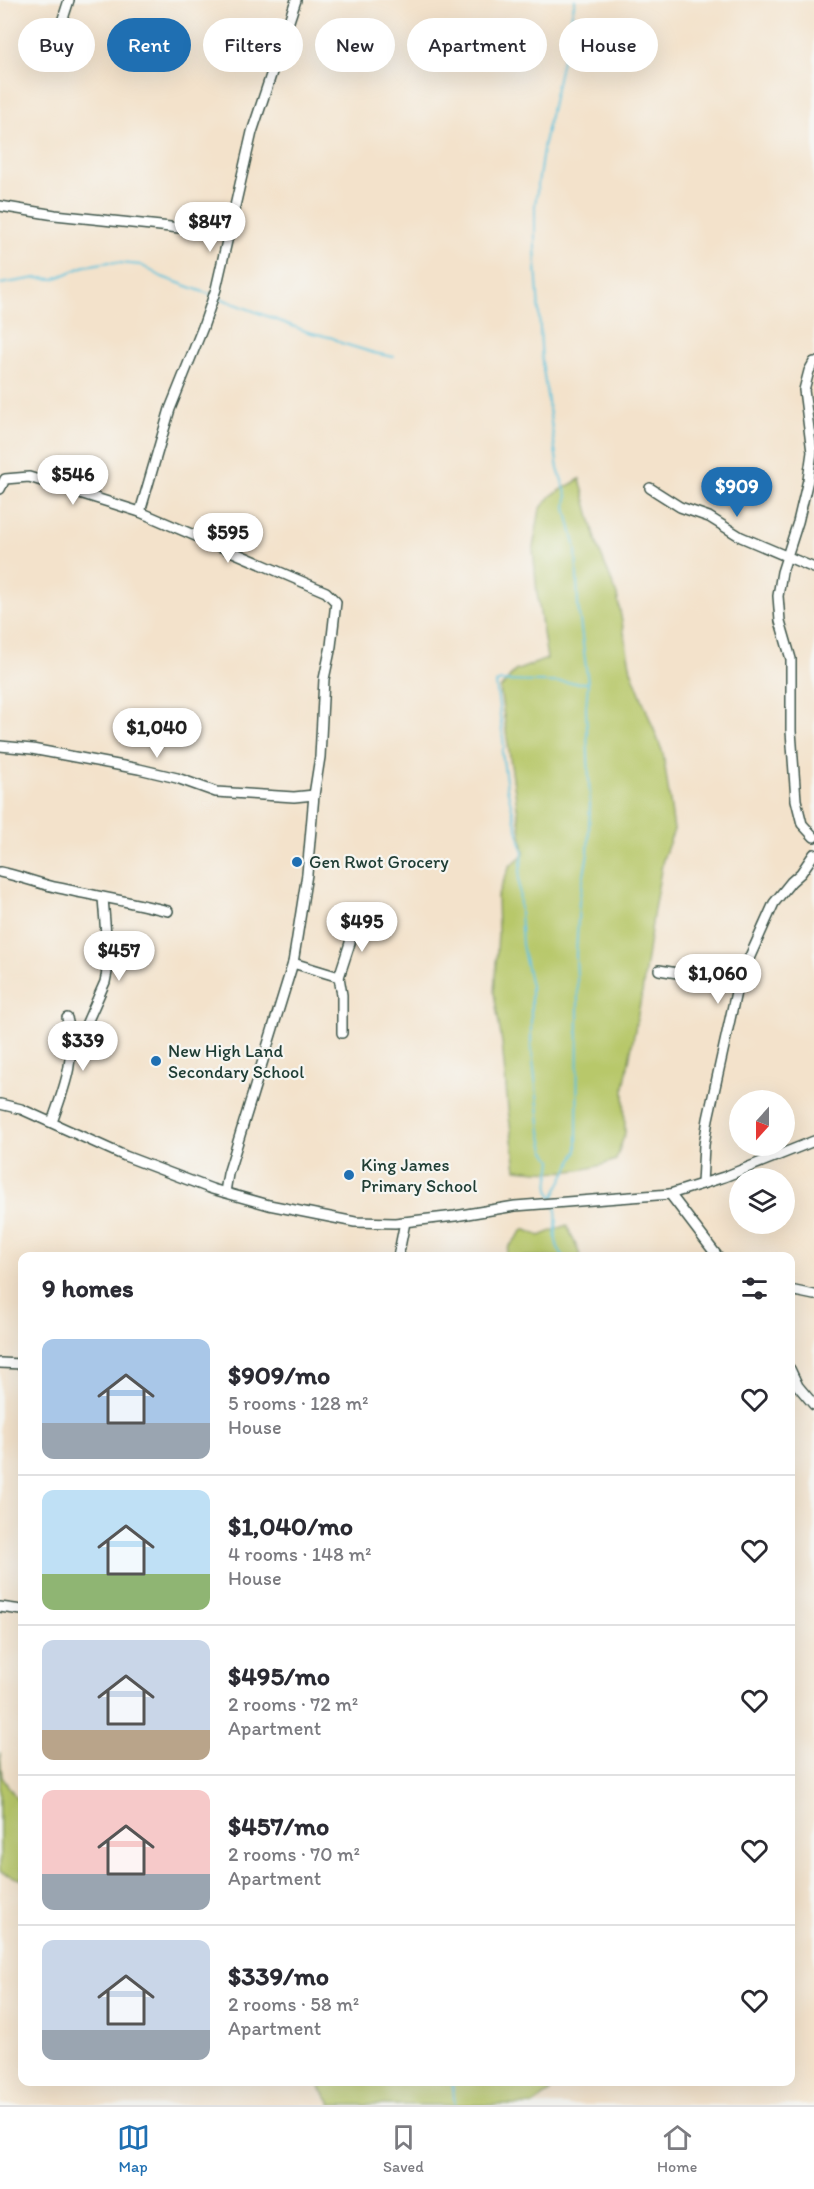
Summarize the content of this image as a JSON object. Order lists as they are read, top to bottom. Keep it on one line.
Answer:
{"places":["Gen Rwot Grocery","New High Land Secondary School","King James Primary School"],"north":"bottom","page":{"chip":["Buy","Rent","Filters","New","Apartment","House"],"price":["$847","$546","$909","$595","$1,040","$495","$457","$1,060","$339"],"heading":"9 homes","list":[{"name":"$909/mo","note":"5 rooms · 128 m² · House"},{"name":"$1,040/mo","note":"4 rooms · 148 m² · House"},{"name":"$495/mo","note":"2 rooms · 72 m² · Apartment"},{"name":"$457/mo","note":"2 rooms · 70 m² · Apartment"},{"name":"$339/mo","note":"2 rooms · 58 m² · Apartment"}],"tabs":["Map","Saved","Home"]}}
